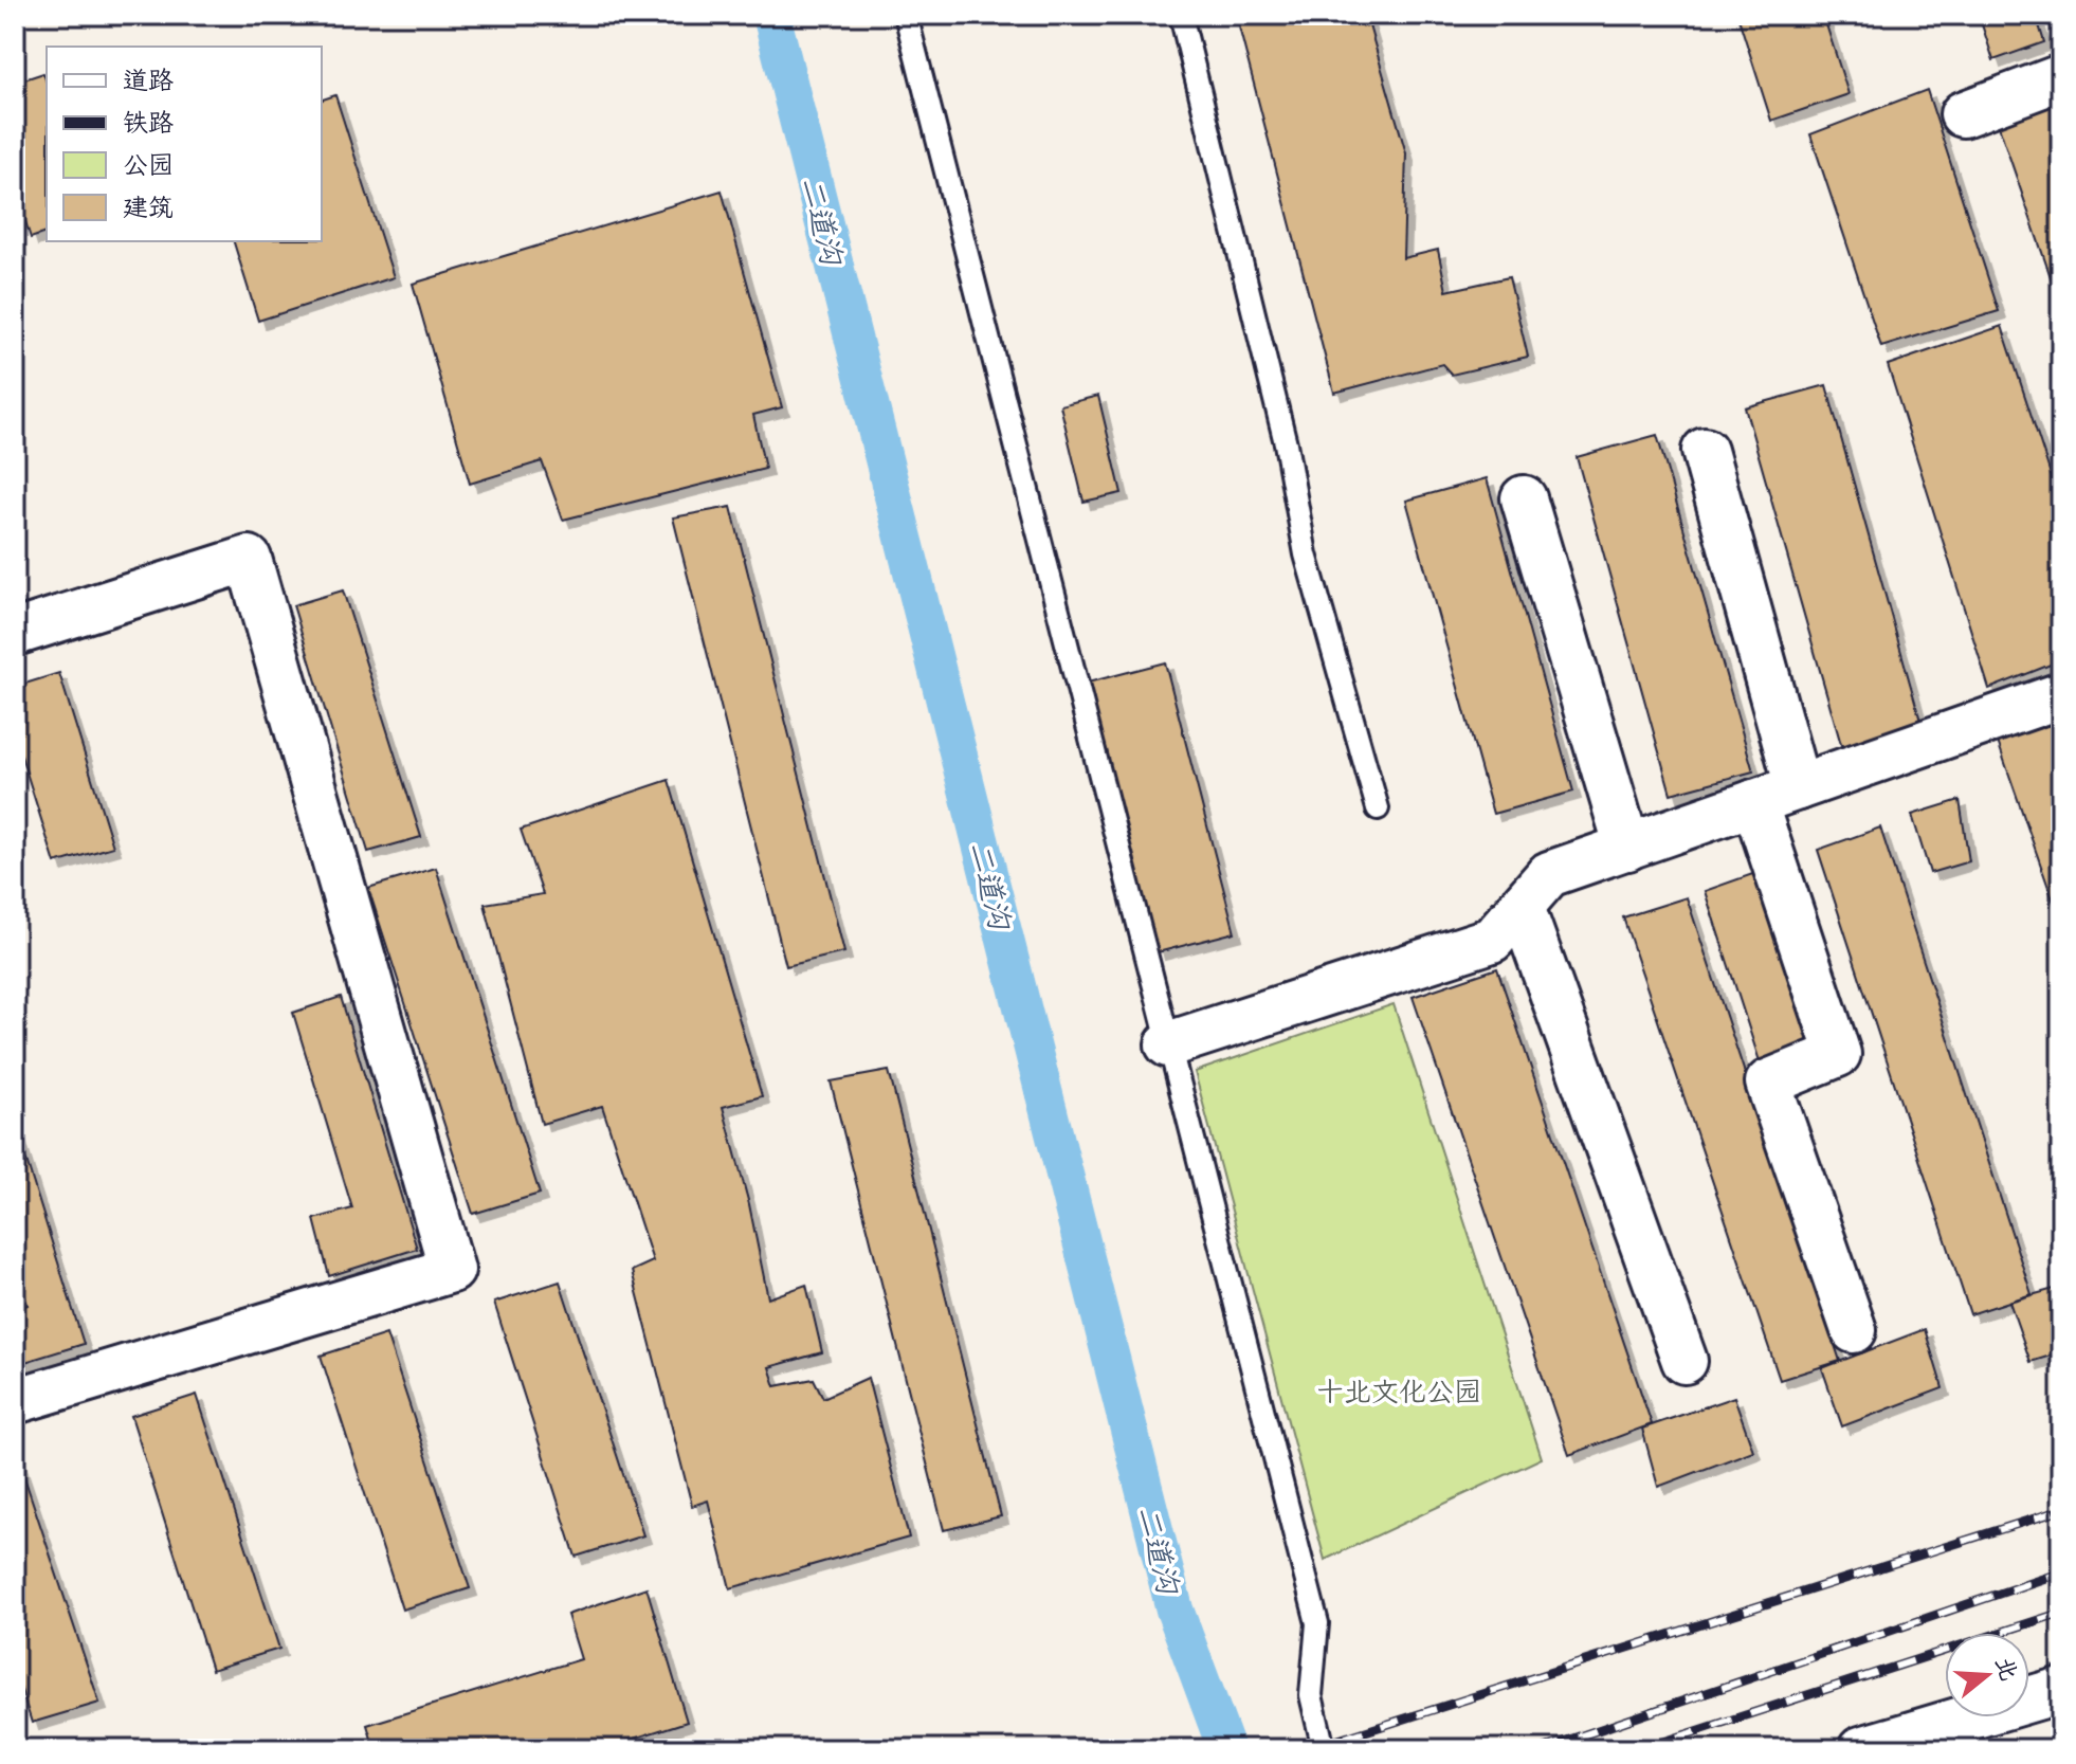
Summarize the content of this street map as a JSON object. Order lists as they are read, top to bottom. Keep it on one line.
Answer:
{"water":["二道沟"],"parks":["十北文化公园"],"legend":["道路","铁路","公园","建筑"],"north":"right"}
